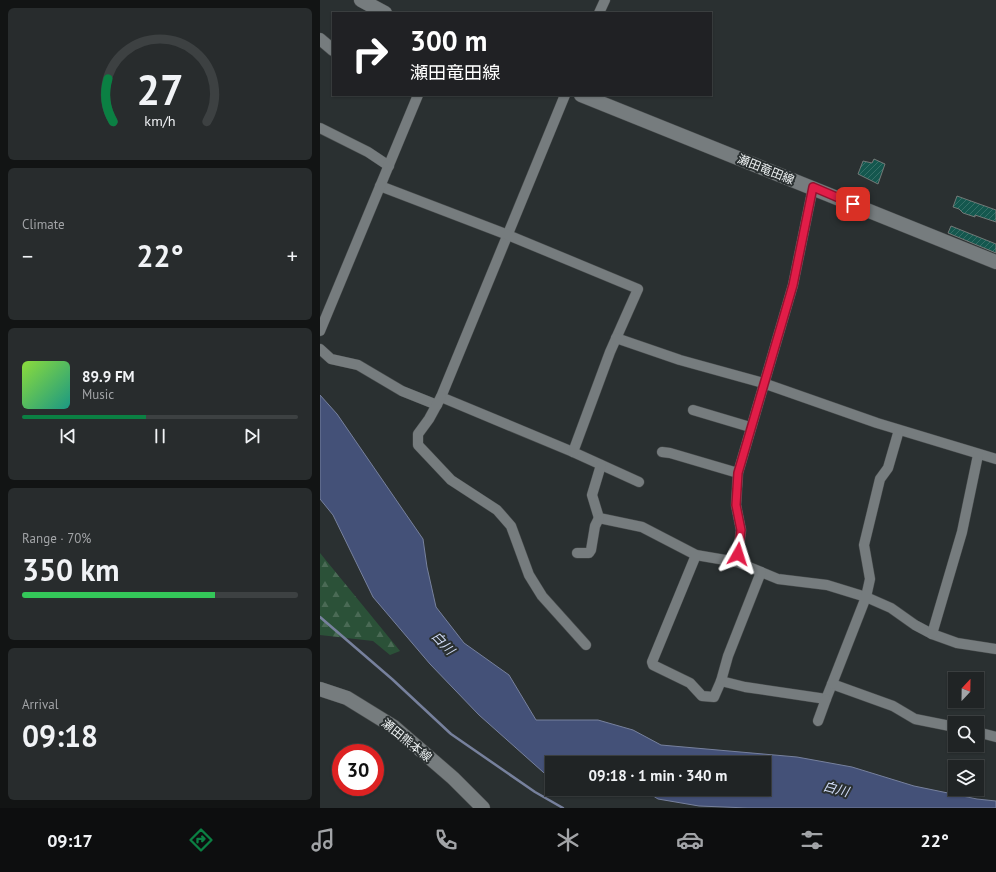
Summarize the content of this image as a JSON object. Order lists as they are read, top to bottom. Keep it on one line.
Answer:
{"streets":{"main road":["瀬田竜田線","瀬田熊本線"]},"water":["白川"],"north":"top","page":{"turn":["300 m","瀬田竜田線"],"tile":["Climate",["Range · 70%","350 km"],["Arrival","09:18"]],"heat":["−","22°","+"],"song":["89.9 FM","Music"],"limit":"30","trip":"09:18 · 1 min · 340 m","tabs":["09:17","22°"],"gauge":["27","km/h"]}}
